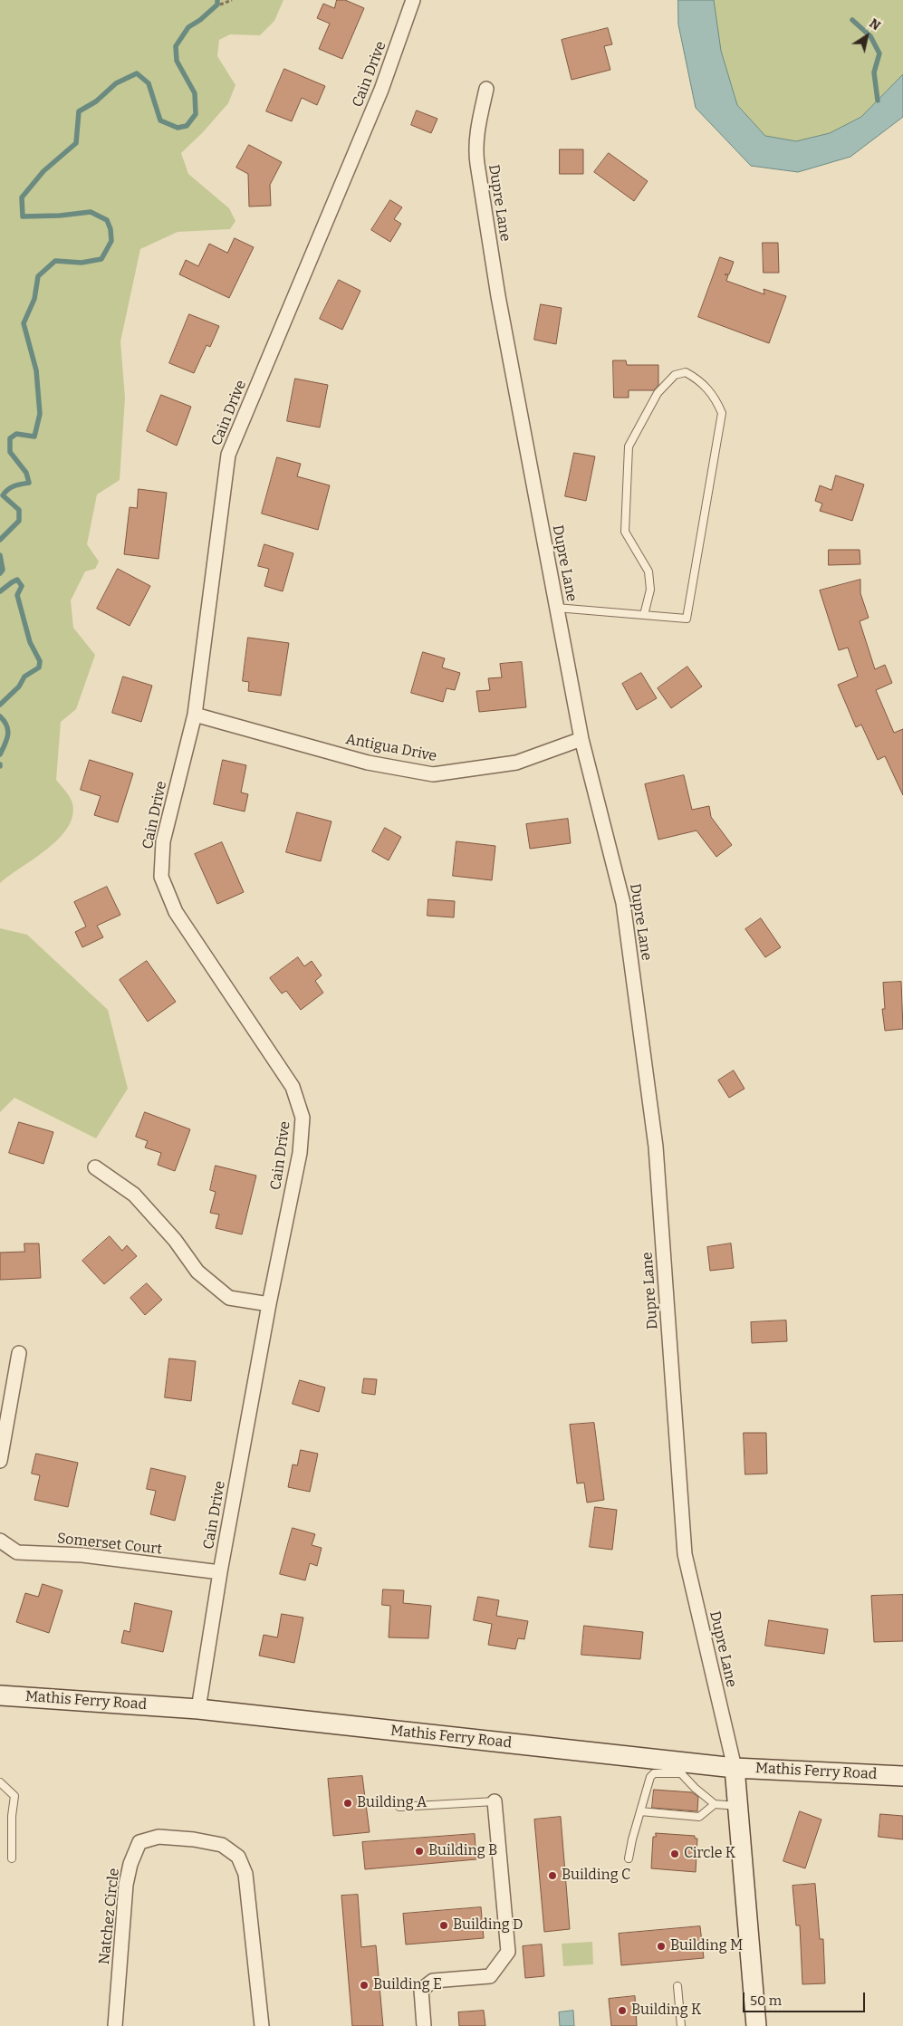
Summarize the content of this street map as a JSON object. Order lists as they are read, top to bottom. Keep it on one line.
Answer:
{"streets":{"main road":["Mathis Ferry Road"],"street":["Cain Drive","Dupre Lane","Antigua Drive","Somerset Court","Natchez Circle"]},"crossings":[["Cain Drive","Antigua Drive"],["Cain Drive","Somerset Court"],["Cain Drive","Mathis Ferry Road"],["Dupre Lane","Antigua Drive"],["Dupre Lane","Mathis Ferry Road"]],"places":["Building A","Building B","Circle K","Building C","Building D","Building M","Building E","Building K"],"scale_bar":"50 m","north":"top right"}
